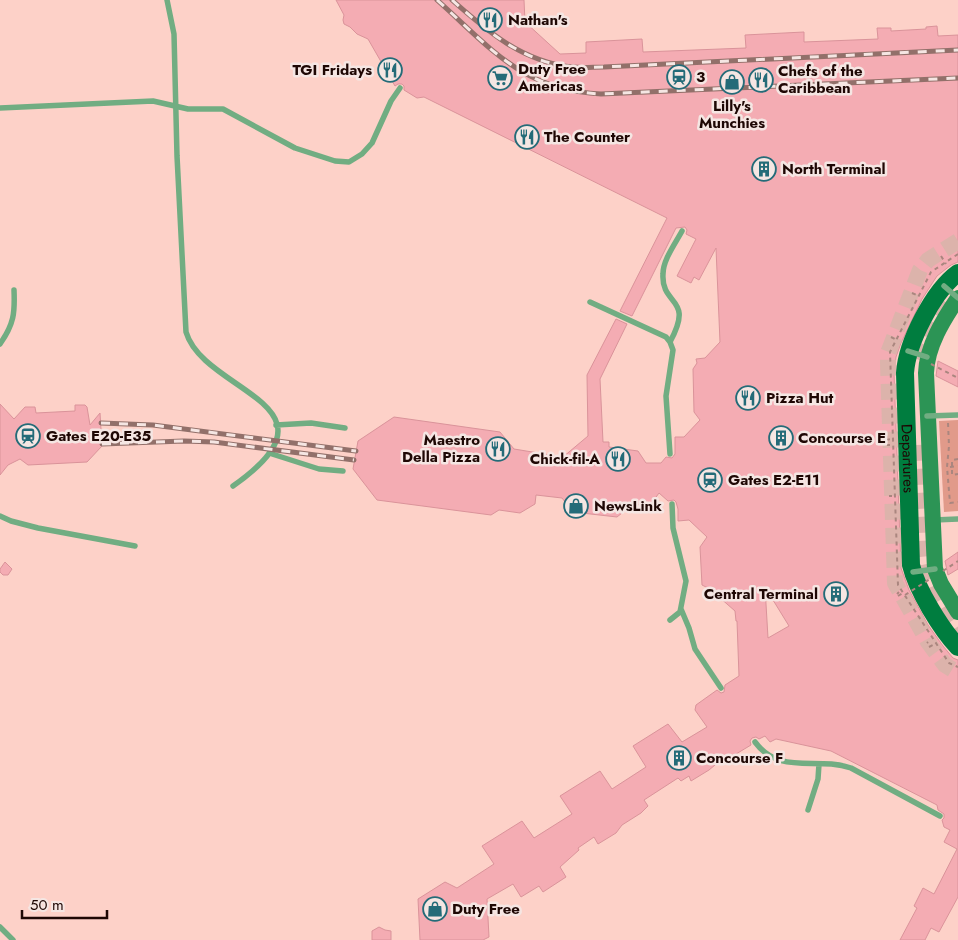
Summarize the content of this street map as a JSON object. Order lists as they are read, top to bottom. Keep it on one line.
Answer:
{"streets":{"main road":["Departures"]},"places":{"restaurant":["Nathan's","TGI Fridays","Chefs of the Caribbean","The Counter","Pizza Hut","Maestro Della Pizza","Chick-fil-A"],"station":["3","Gates E20-E35","Gates E2-E11"],"supermarket":["Duty Free Americas"],"shop":["Lilly's Munchies","NewsLink","Duty Free"],"building":["North Terminal","Concourse E","Central Terminal","Concourse F"]},"scale_bar":"50 m"}
